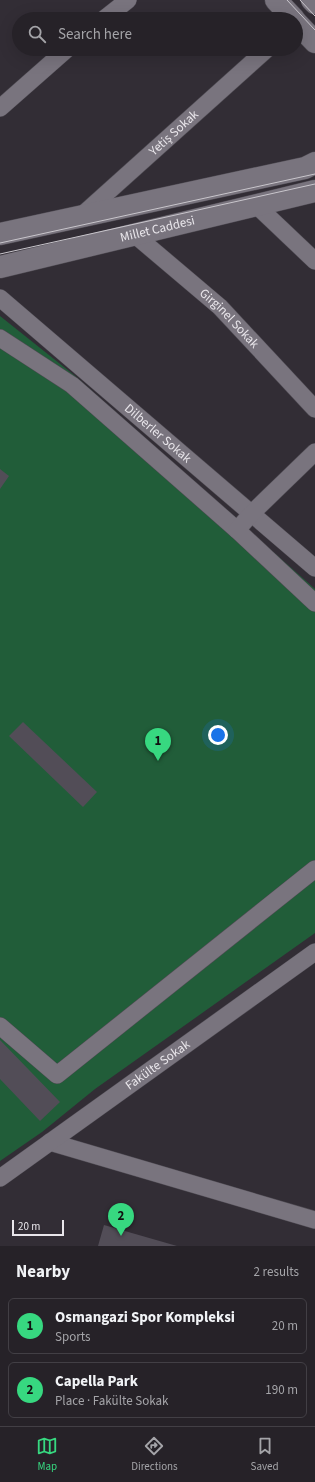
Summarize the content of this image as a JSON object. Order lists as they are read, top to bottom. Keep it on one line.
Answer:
{"streets":{"main road":["Millet Caddesi"],"street":["Yetiş Sokak","Girginel Sokak","Dilberler Sokak","Fakülte Sokak"]},"crossings":[["Yetiş Sokak","Millet Caddesi"],["Millet Caddesi","Girginel Sokak"]],"scale_bar":"20 m","page":{"search":"Search here","pins":["1","2"],"scale":"20 m","heading":["Nearby","2 results"],"list":[{"mark":"1","name":"Osmangazi Spor Kompleksi","note":"Sports","value":"20 m"},{"mark":"2","name":"Capella Park","note":"Place · Fakülte Sokak","value":"190 m"}],"nav":["Map","Directions","Saved"]}}
